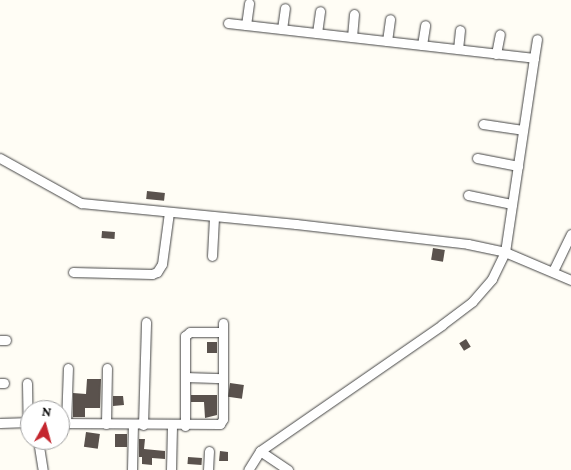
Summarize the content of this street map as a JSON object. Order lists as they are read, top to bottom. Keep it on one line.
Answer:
{"north":"top"}
